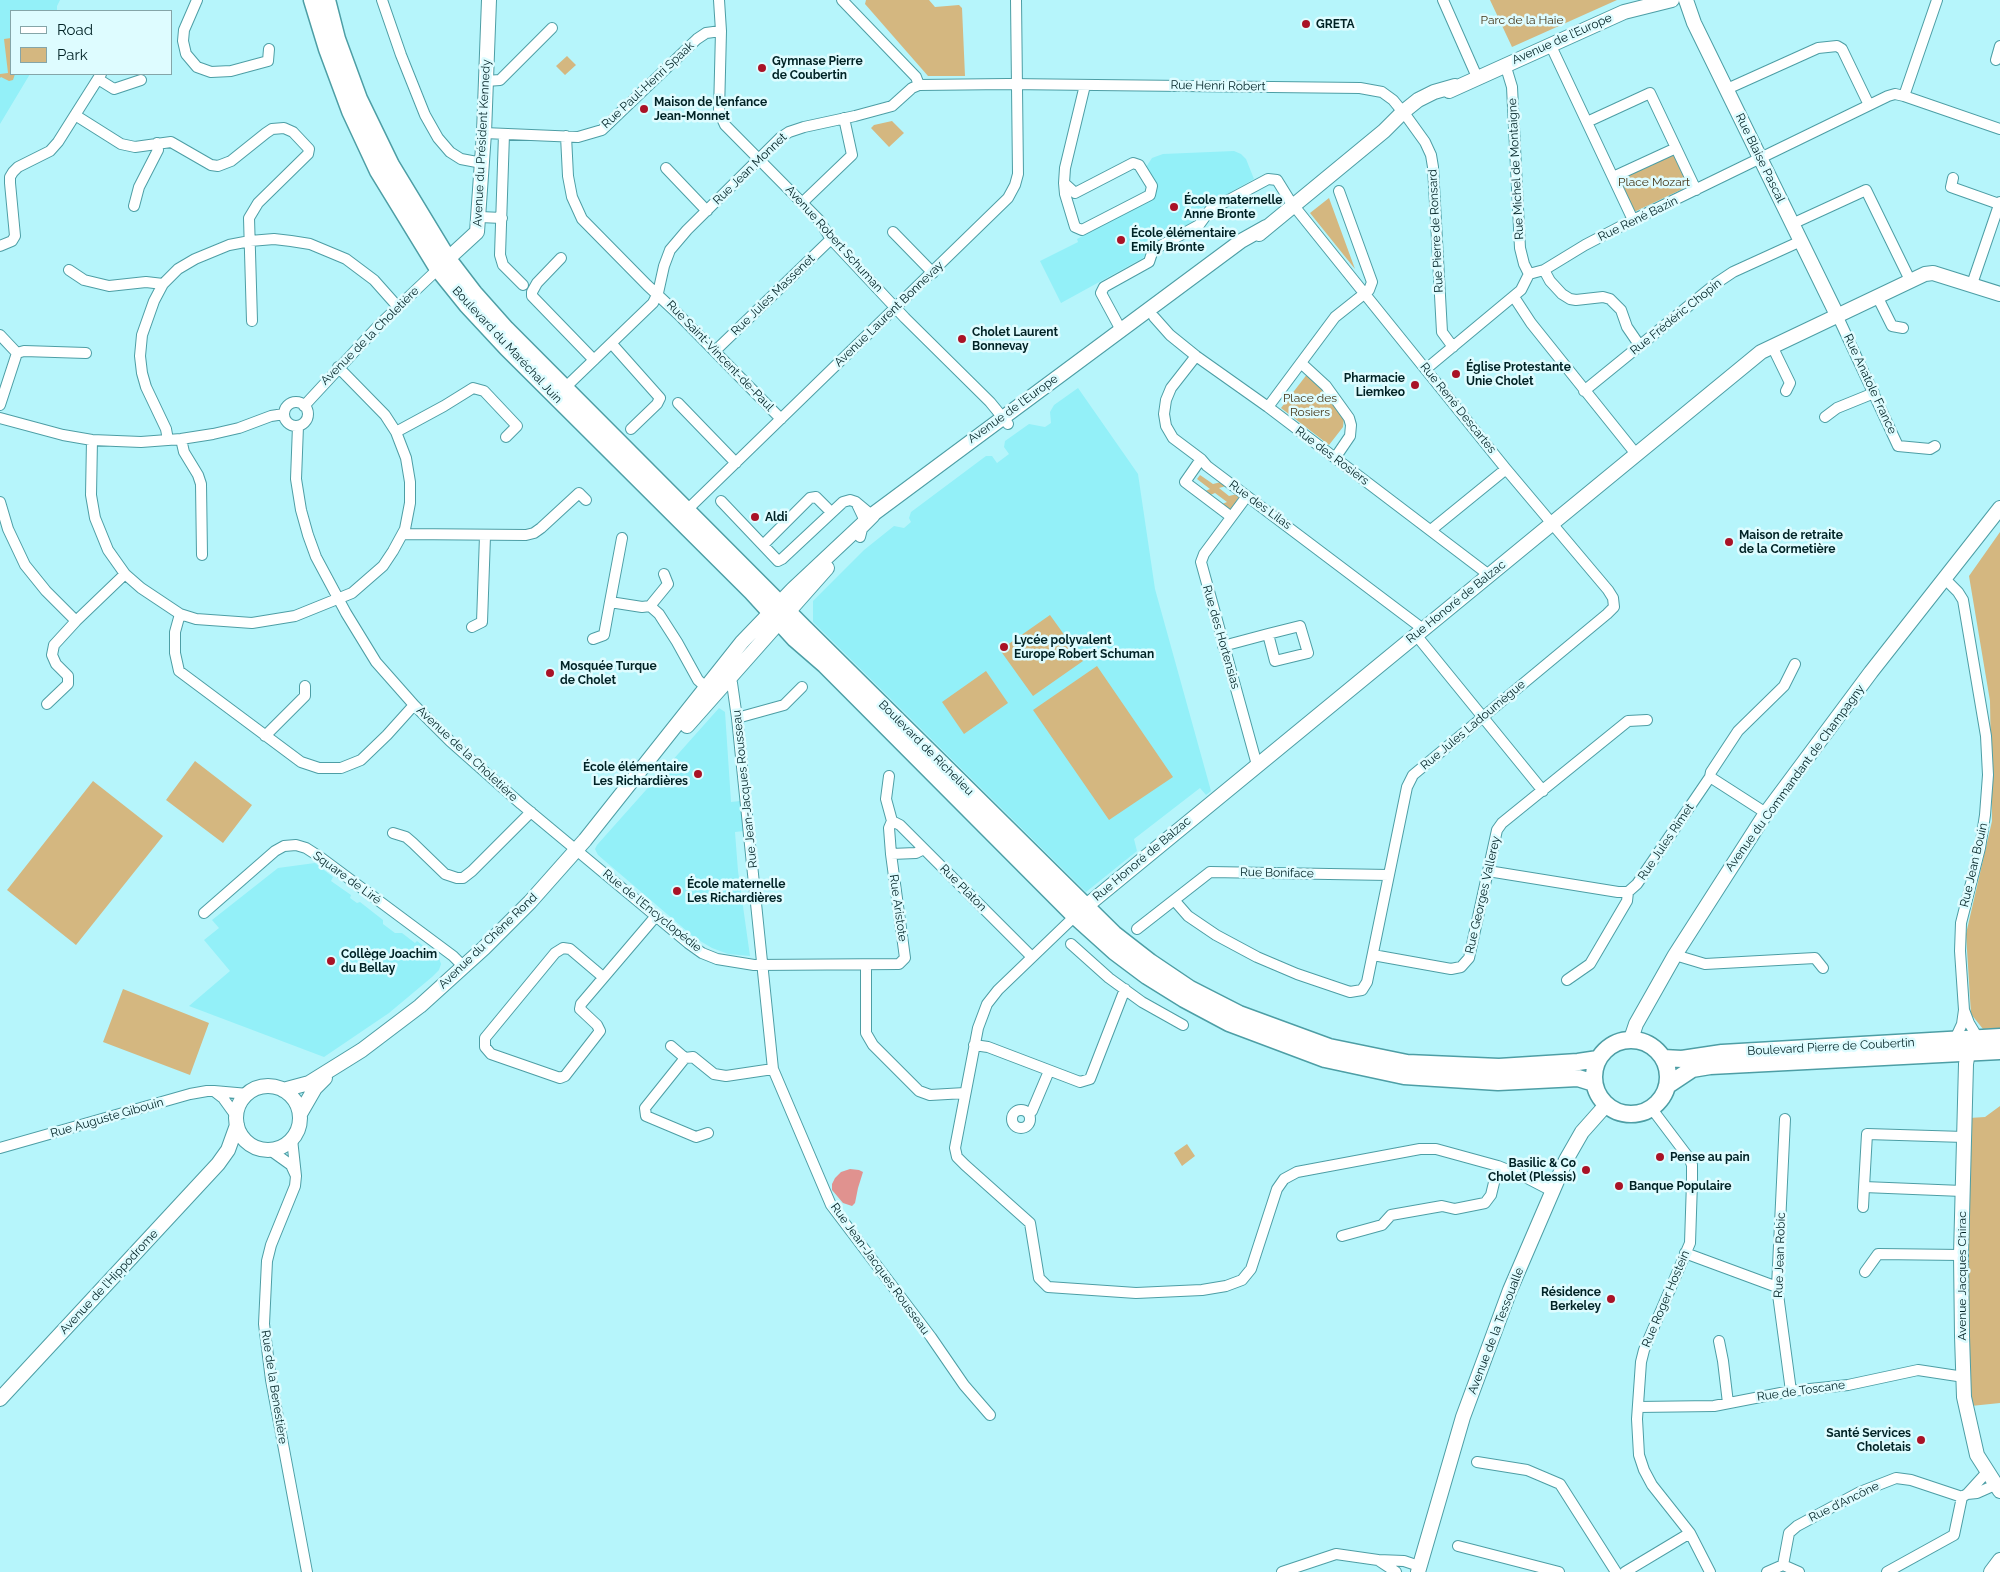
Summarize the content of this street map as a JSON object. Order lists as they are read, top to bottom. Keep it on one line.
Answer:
{"streets":{"main road":["Avenue de l’Europe","Avenue du Président Kennedy","Rue Blaise Pascal","Boulevard du Maréchal Juin","Rue Honoré de Balzac","Boulevard de Richelieu","Avenue du Commandant de Champagny","Avenue du Chêne Rond","Boulevard Pierre de Coubertin","Avenue Jacques Chirac","Avenue de l’Hippodrome","Avenue de la Tessoualle"],"street":["Rue Paul-Henri Spaak","Rue Henri Robert","Rue Jean Monnet","Rue Michel de Montaigne","Rue René Bazin","Rue Pierre de Ronsard","Avenue Robert Schuman","Rue Jules Massenet","Avenue Laurent Bonnevay","Rue Frédéric Chopin","Avenue de la Choletière","Rue Saint-Vincent-de-Paul","Rue Anatole France","Rue René Descartes","Rue des Rosiers","Rue des Lilas","Rue des Hortensias","Rue Jules Ladoumègue","Rue Jean-Jacques Rousseau","Rue Jules Rimet","Rue Jean Bouin","Rue Boniface","Square de Liré","Rue Platon","Rue Georges Vallerey","Rue Aristote","Rue de l’Encyclopédie","Rue Auguste Gibouin","Rue Jean Robic","Rue Roger Hostein","Rue de la Benestière","Rue de Toscane","Rue d’Ancône"]},"crossings":[["Avenue de l’Europe","Rue Henri Robert"],["Avenue de l’Europe","Rue Michel de Montaigne"],["Avenue de l’Europe","Rue Pierre de Ronsard"],["Avenue de l’Europe","Avenue Robert Schuman"],["Avenue de l’Europe","Boulevard du Maréchal Juin"],["Avenue de l’Europe","Rue René Descartes"],["Avenue de l’Europe","Rue des Rosiers"],["Avenue de l’Europe","Boulevard de Richelieu"],["Avenue de l’Europe","Avenue du Chêne Rond"],["Rue Paul-Henri Spaak","Avenue du Président Kennedy"],["Rue Paul-Henri Spaak","Avenue Robert Schuman"],["Rue Paul-Henri Spaak","Rue Saint-Vincent-de-Paul"],["Rue Henri Robert","Rue Pierre de Ronsard"],["Rue Henri Robert","Avenue Laurent Bonnevay"],["Avenue du Président Kennedy","Avenue de la Choletière"],["Avenue du Président Kennedy","Boulevard du Maréchal Juin"],["Rue Blaise Pascal","Rue René Bazin"],["Rue Blaise Pascal","Rue Frédéric Chopin"],["Rue Blaise Pascal","Rue Anatole France"],["Rue Blaise Pascal","Rue Honoré de Balzac"],["Rue Jean Monnet","Avenue Robert Schuman"],["Rue Jean Monnet","Boulevard du Maréchal Juin"],["Rue Jean Monnet","Rue Saint-Vincent-de-Paul"],["Rue Michel de Montaigne","Rue René Bazin"],["Avenue Robert Schuman","Rue Jules Massenet"],["Avenue Robert Schuman","Avenue Laurent Bonnevay"],["Rue Jules Massenet","Rue Saint-Vincent-de-Paul"],["Avenue Laurent Bonnevay","Boulevard du Maréchal Juin"],["Avenue Laurent Bonnevay","Rue Saint-Vincent-de-Paul"],["Avenue de la Choletière","Boulevard du Maréchal Juin"],["Avenue de la Choletière","Rue de l’Encyclopédie"],["Avenue de la Choletière","Avenue du Chêne Rond"],["Boulevard du Maréchal Juin","Boulevard de Richelieu"],["Boulevard du Maréchal Juin","Avenue du Chêne Rond"],["Rue Anatole France","Rue Honoré de Balzac"],["Rue René Descartes","Rue Honoré de Balzac"],["Rue René Descartes","Rue Jules Ladoumègue"],["Rue des Rosiers","Rue des Lilas"],["Rue des Rosiers","Rue Honoré de Balzac"],["Rue des Lilas","Rue Honoré de Balzac"],["Rue des Lilas","Rue des Hortensias"],["Rue des Lilas","Rue Jules Ladoumègue"],["Rue des Lilas","Rue Georges Vallerey"],["Rue Honoré de Balzac","Rue des Hortensias"],["Rue Honoré de Balzac","Rue Jules Ladoumègue"],["Rue Honoré de Balzac","Boulevard de Richelieu"],["Rue Jules Ladoumègue","Rue Boniface"],["Rue Jules Ladoumègue","Rue Georges Vallerey"],["Boulevard de Richelieu","Avenue du Commandant de Champagny"],["Boulevard de Richelieu","Avenue du Chêne Rond"],["Boulevard de Richelieu","Boulevard Pierre de Coubertin"],["Boulevard de Richelieu","Rue Roger Hostein"],["Boulevard de Richelieu","Avenue de la Tessoualle"],["Avenue du Commandant de Champagny","Rue Jean Bouin"],["Avenue du Commandant de Champagny","Boulevard Pierre de Coubertin"],["Avenue du Commandant de Champagny","Rue Roger Hostein"],["Avenue du Commandant de Champagny","Avenue de la Tessoualle"],["Rue Jean-Jacques Rousseau","Rue Aristote"],["Rue Jean-Jacques Rousseau","Rue de l’Encyclopédie"],["Rue Jean-Jacques Rousseau","Avenue du Chêne Rond"],["Rue Jules Rimet","Rue Georges Vallerey"],["Rue Jean Bouin","Boulevard Pierre de Coubertin"],["Square de Liré","Avenue du Chêne Rond"],["Rue Platon","Rue Aristote"],["Rue Aristote","Rue de l’Encyclopédie"],["Rue de l’Encyclopédie","Avenue du Chêne Rond"],["Avenue du Chêne Rond","Rue Auguste Gibouin"],["Avenue du Chêne Rond","Avenue de l’Hippodrome"],["Avenue du Chêne Rond","Rue de la Benestière"],["Boulevard Pierre de Coubertin","Avenue Jacques Chirac"],["Boulevard Pierre de Coubertin","Rue Roger Hostein"],["Boulevard Pierre de Coubertin","Avenue de la Tessoualle"],["Rue Auguste Gibouin","Avenue de l’Hippodrome"],["Rue Auguste Gibouin","Rue de la Benestière"],["Rue Jean Robic","Rue de Toscane"],["Avenue Jacques Chirac","Rue de Toscane"],["Avenue de l’Hippodrome","Rue de la Benestière"],["Rue Roger Hostein","Avenue de la Tessoualle"],["Rue Roger Hostein","Rue de Toscane"]],"parks":["Parc de la Haie","Place Mozart","Place des Rosiers"],"places":["GRETA","Gymnase Pierre de Coubertin","Maison de l’enfance Jean-Monnet","École maternelle Anne Bronte","École élémentaire Emily Bronte","Cholet Laurent Bonnevay","Église Protestante Unie Cholet","Pharmacie Liemkeo","Aldi","Maison de retraite de la Cormetière","Lycée polyvalent Europe Robert Schuman","Mosquée Turque de Cholet","École élémentaire Les Richardières","École maternelle Les Richardières","Collège Joachim du Bellay","Pense au pain","Basilic & Co Cholet (Plessis)","Banque Populaire","Résidence Berkeley","Santé Services Choletais"],"legend":["Road","Park"]}
